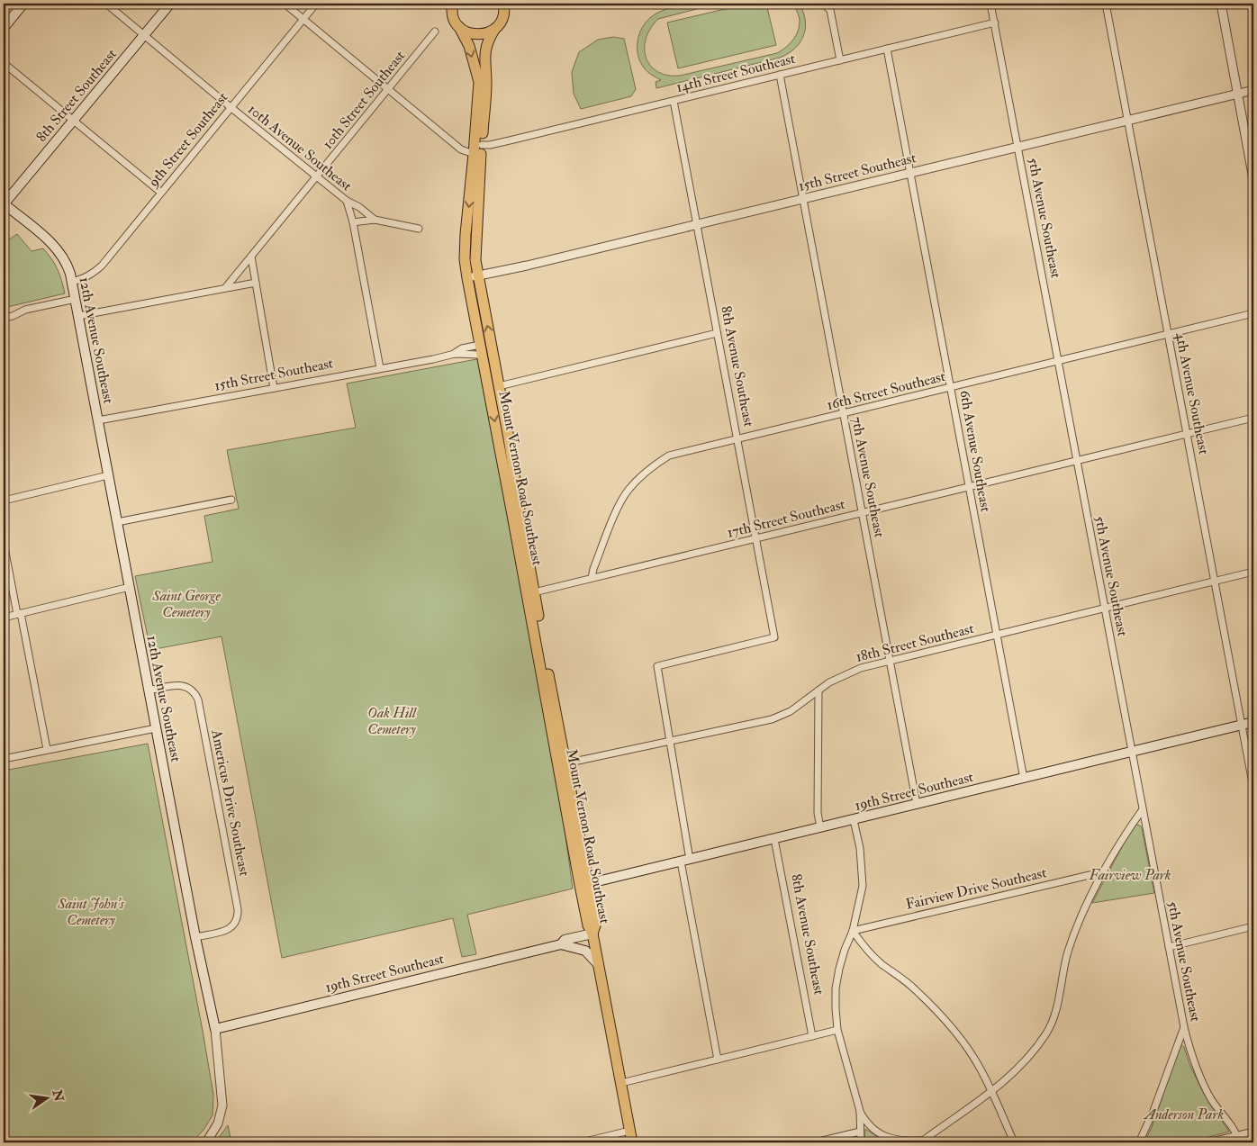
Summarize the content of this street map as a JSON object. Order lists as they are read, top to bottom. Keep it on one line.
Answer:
{"streets":{"main road":["8th Street Southeast","12th Avenue Southeast","Mount Vernon Road Southeast","19th Street Southeast"],"street":["14th Street Southeast","10th Street Southeast","9th Street Southeast","10th Avenue Southeast","15th Street Southeast","5th Avenue Southeast","8th Avenue Southeast","16th Street Southeast","4th Avenue Southeast","6th Avenue Southeast","7th Avenue Southeast","17th Street Southeast","18th Street Southeast","Americus Drive Southeast","Fairview Drive Southeast"]},"crossings":[["14th Street Southeast","5th Avenue Southeast"],["14th Street Southeast","8th Avenue Southeast"],["14th Street Southeast","6th Avenue Southeast"],["14th Street Southeast","7th Avenue Southeast"],["14th Street Southeast","Mount Vernon Road Southeast"],["8th Street Southeast","10th Avenue Southeast"],["8th Street Southeast","12th Avenue Southeast"],["10th Street Southeast","10th Avenue Southeast"],["9th Street Southeast","10th Avenue Southeast"],["9th Street Southeast","12th Avenue Southeast"],["10th Avenue Southeast","15th Street Southeast"],["15th Street Southeast","5th Avenue Southeast"],["15th Street Southeast","12th Avenue Southeast"],["15th Street Southeast","8th Avenue Southeast"],["15th Street Southeast","4th Avenue Southeast"],["15th Street Southeast","6th Avenue Southeast"],["15th Street Southeast","7th Avenue Southeast"],["15th Street Southeast","Mount Vernon Road Southeast"],["5th Avenue Southeast","16th Street Southeast"],["5th Avenue Southeast","17th Street Southeast"],["5th Avenue Southeast","18th Street Southeast"],["5th Avenue Southeast","19th Street Southeast"],["12th Avenue Southeast","19th Street Southeast"],["12th Avenue Southeast","Americus Drive Southeast"],["8th Avenue Southeast","16th Street Southeast"],["8th Avenue Southeast","17th Street Southeast"],["8th Avenue Southeast","18th Street Southeast"],["8th Avenue Southeast","19th Street Southeast"],["16th Street Southeast","4th Avenue Southeast"],["16th Street Southeast","6th Avenue Southeast"],["16th Street Southeast","7th Avenue Southeast"],["16th Street Southeast","17th Street Southeast"],["4th Avenue Southeast","17th Street Southeast"],["4th Avenue Southeast","18th Street Southeast"],["4th Avenue Southeast","19th Street Southeast"],["6th Avenue Southeast","17th Street Southeast"],["6th Avenue Southeast","18th Street Southeast"],["6th Avenue Southeast","19th Street Southeast"],["7th Avenue Southeast","17th Street Southeast"],["7th Avenue Southeast","18th Street Southeast"],["7th Avenue Southeast","19th Street Southeast"],["Mount Vernon Road Southeast","17th Street Southeast"],["Mount Vernon Road Southeast","18th Street Southeast"],["Mount Vernon Road Southeast","19th Street Southeast"]],"parks":["Saint George Cemetery","Oak Hill Cemetery","Fairview Park","Saint John's Cemetery","Anderson Park"],"north":"right"}
